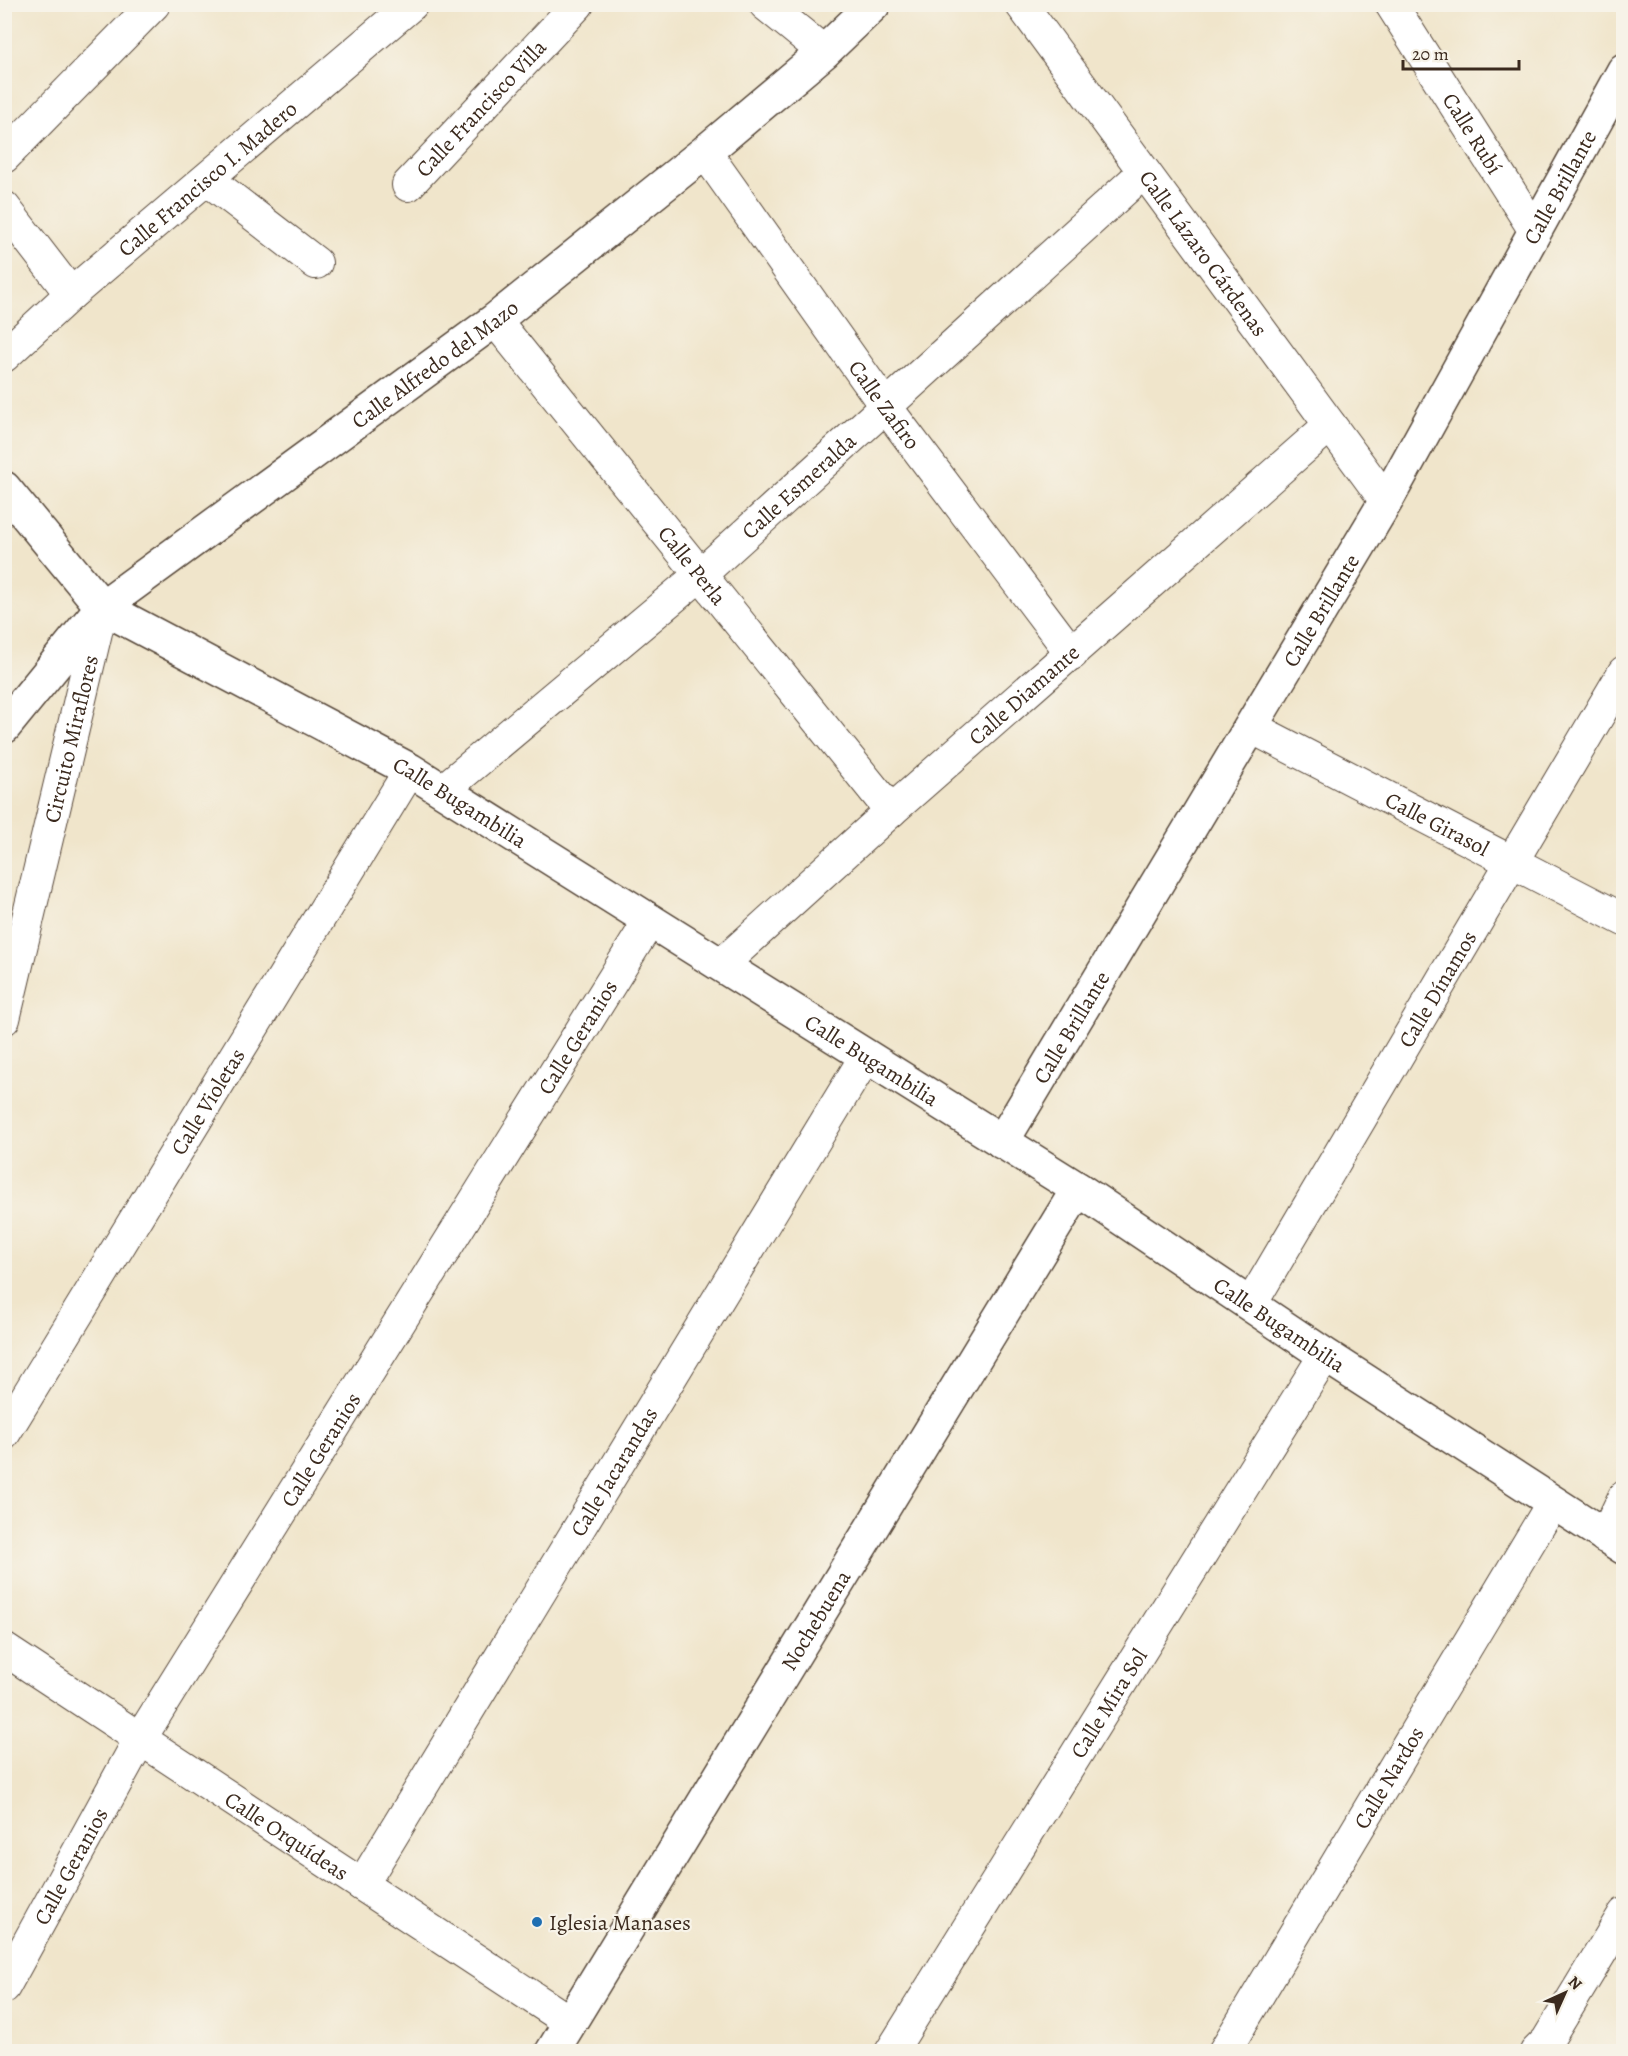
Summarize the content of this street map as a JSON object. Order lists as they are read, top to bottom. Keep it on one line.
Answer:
{"streets":{"street":["Calle Francisco Villa","Calle Rubí","Calle Francisco I. Madero","Calle Brillante","Calle Lázaro Cárdenas","Calle Alfredo del Mazo","Calle Zafiro","Calle Esmeralda","Calle Perla","Calle Diamante","Circuito Miraflores","Calle Bugambilia","Calle Girasol","Calle Dínamos","Calle Geranios","Calle Violetas","Calle Jacarandas","Nochebuena","Calle Mira Sol","Calle Nardos","Calle Orquídeas"]},"crossings":[["Calle Rubí","Calle Brillante"],["Calle Brillante","Calle Lázaro Cárdenas"],["Calle Brillante","Calle Bugambilia"],["Calle Brillante","Calle Girasol"],["Calle Lázaro Cárdenas","Calle Esmeralda"],["Calle Lázaro Cárdenas","Calle Diamante"],["Calle Alfredo del Mazo","Calle Zafiro"],["Calle Alfredo del Mazo","Calle Perla"],["Calle Alfredo del Mazo","Circuito Miraflores"],["Calle Alfredo del Mazo","Calle Bugambilia"],["Calle Zafiro","Calle Esmeralda"],["Calle Zafiro","Calle Diamante"],["Calle Esmeralda","Calle Perla"],["Calle Esmeralda","Calle Bugambilia"],["Calle Perla","Calle Diamante"],["Calle Diamante","Calle Bugambilia"],["Circuito Miraflores","Calle Bugambilia"],["Calle Bugambilia","Calle Dínamos"],["Calle Bugambilia","Calle Geranios"],["Calle Bugambilia","Calle Violetas"],["Calle Bugambilia","Calle Jacarandas"],["Calle Bugambilia","Nochebuena"],["Calle Bugambilia","Calle Mira Sol"],["Calle Bugambilia","Calle Nardos"],["Calle Girasol","Calle Dínamos"],["Calle Geranios","Calle Orquídeas"],["Calle Jacarandas","Calle Orquídeas"],["Nochebuena","Calle Orquídeas"]],"places":["Iglesia Manases"],"scale_bar":"20 m","north":"top right"}
